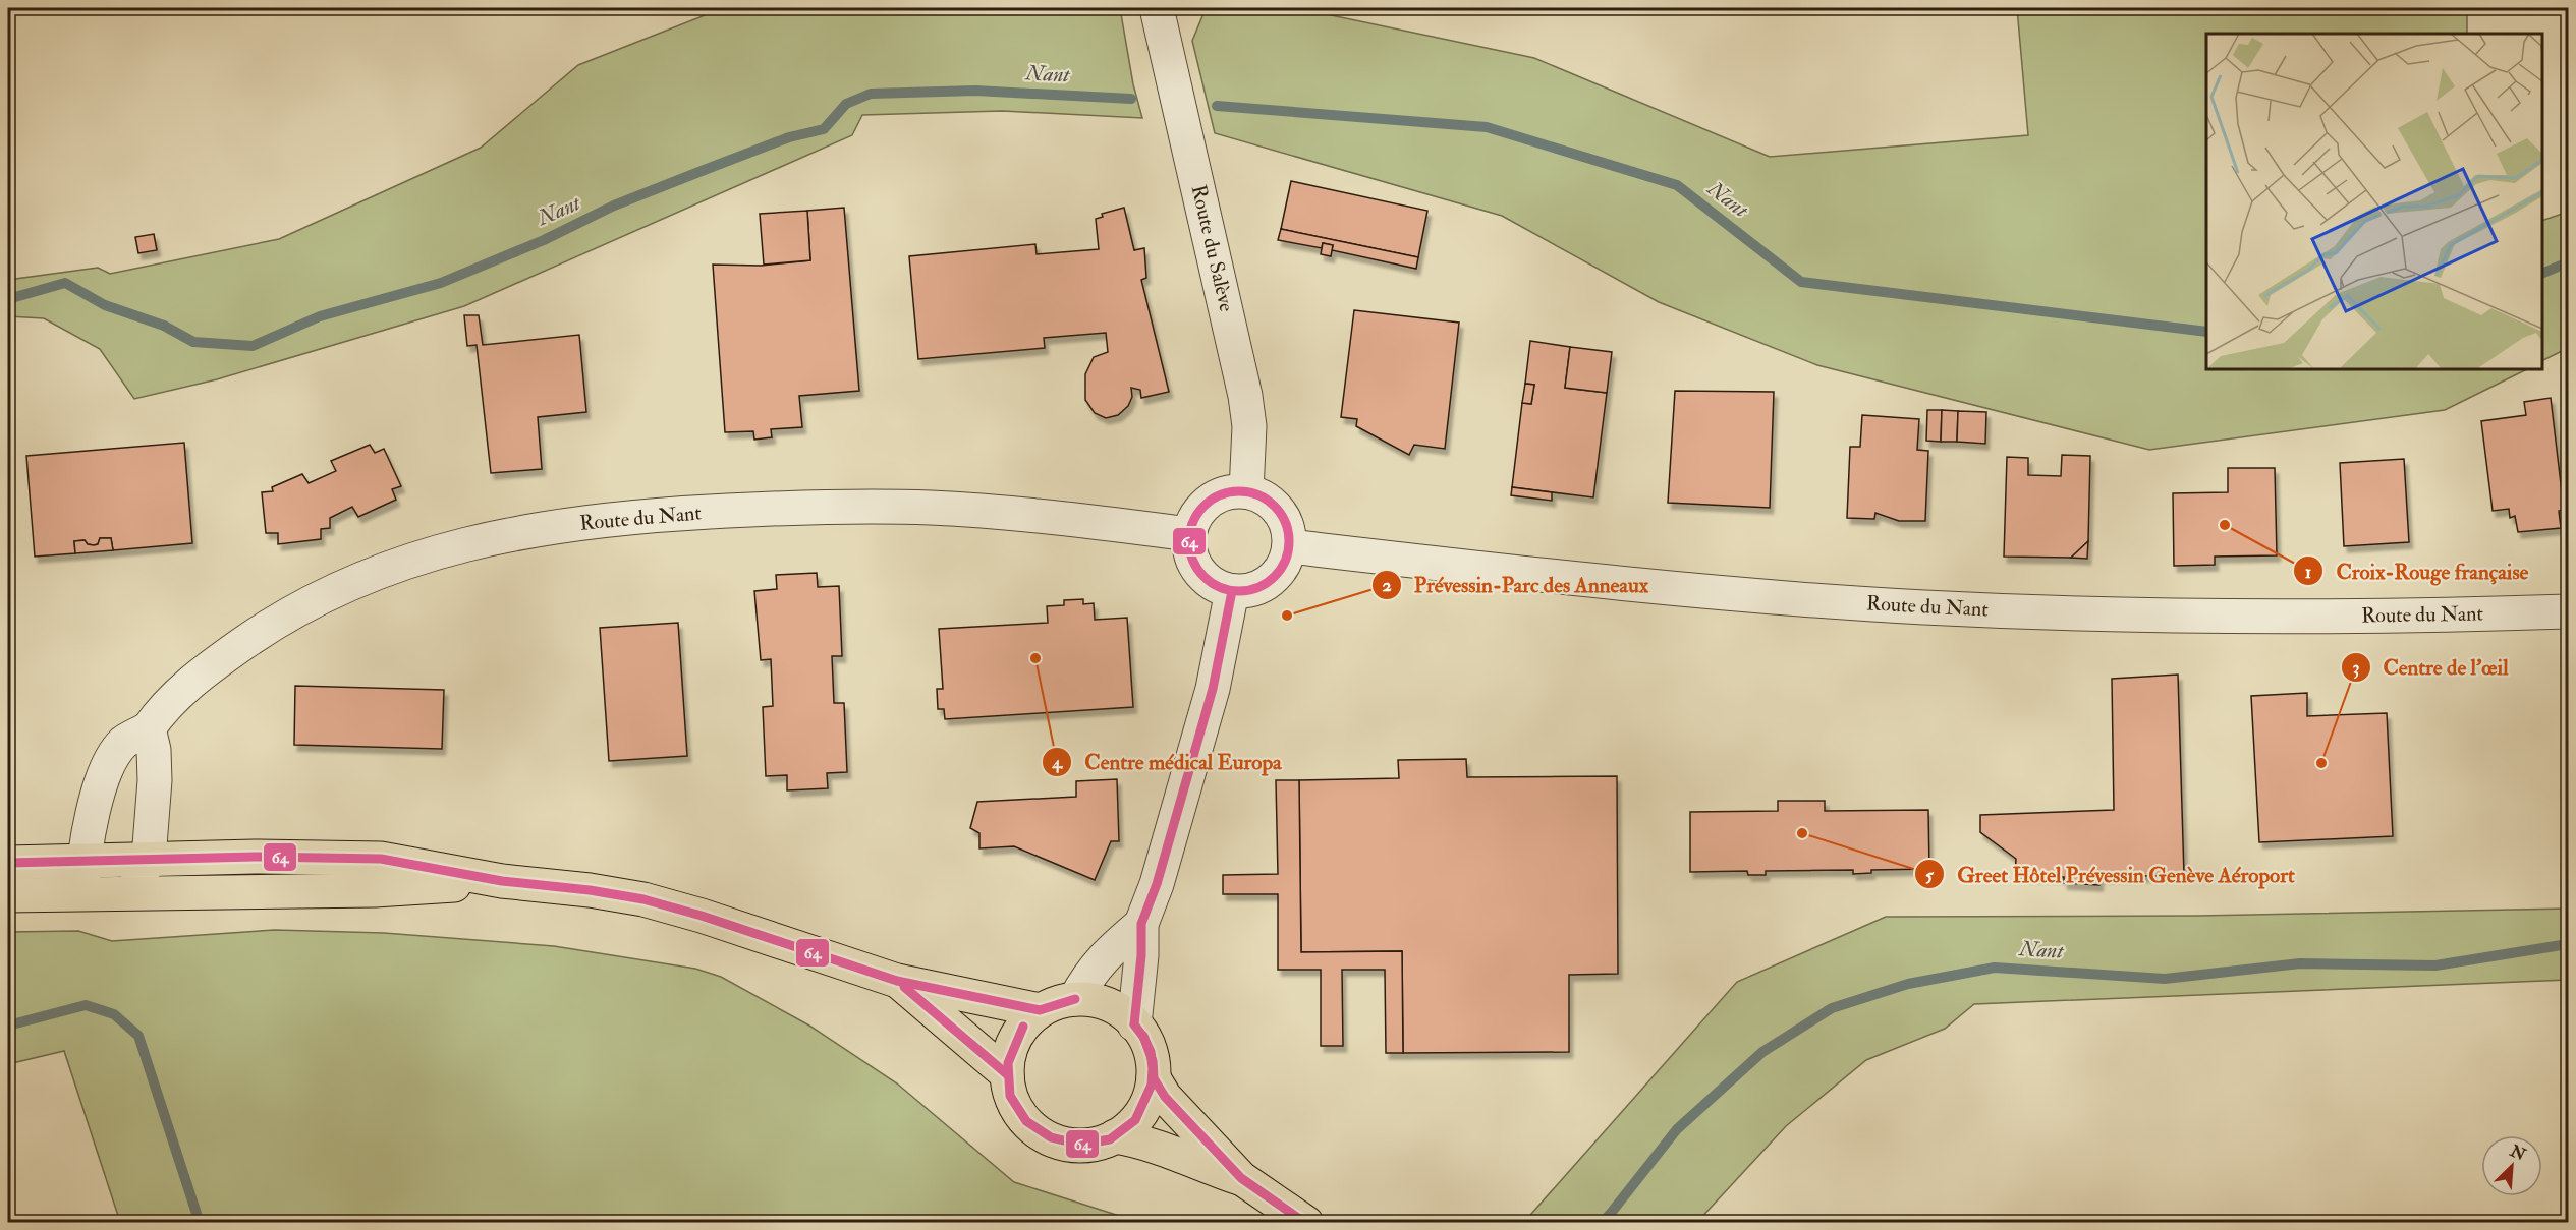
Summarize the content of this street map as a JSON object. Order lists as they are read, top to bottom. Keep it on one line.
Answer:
{"streets":{"street":["Route du Salève","Route du Nant"]},"crossings":[["Route du Salève","Route du Nant"]],"water":["Nant"],"places":["Croix-Rouge française","Prévessin-Parc des Anneaux","Centre médical Europa","Centre de l'œil","Greet Hôtel Prévessin Genève Aéroport"],"lines":["transit line 64"],"north":"top right"}
